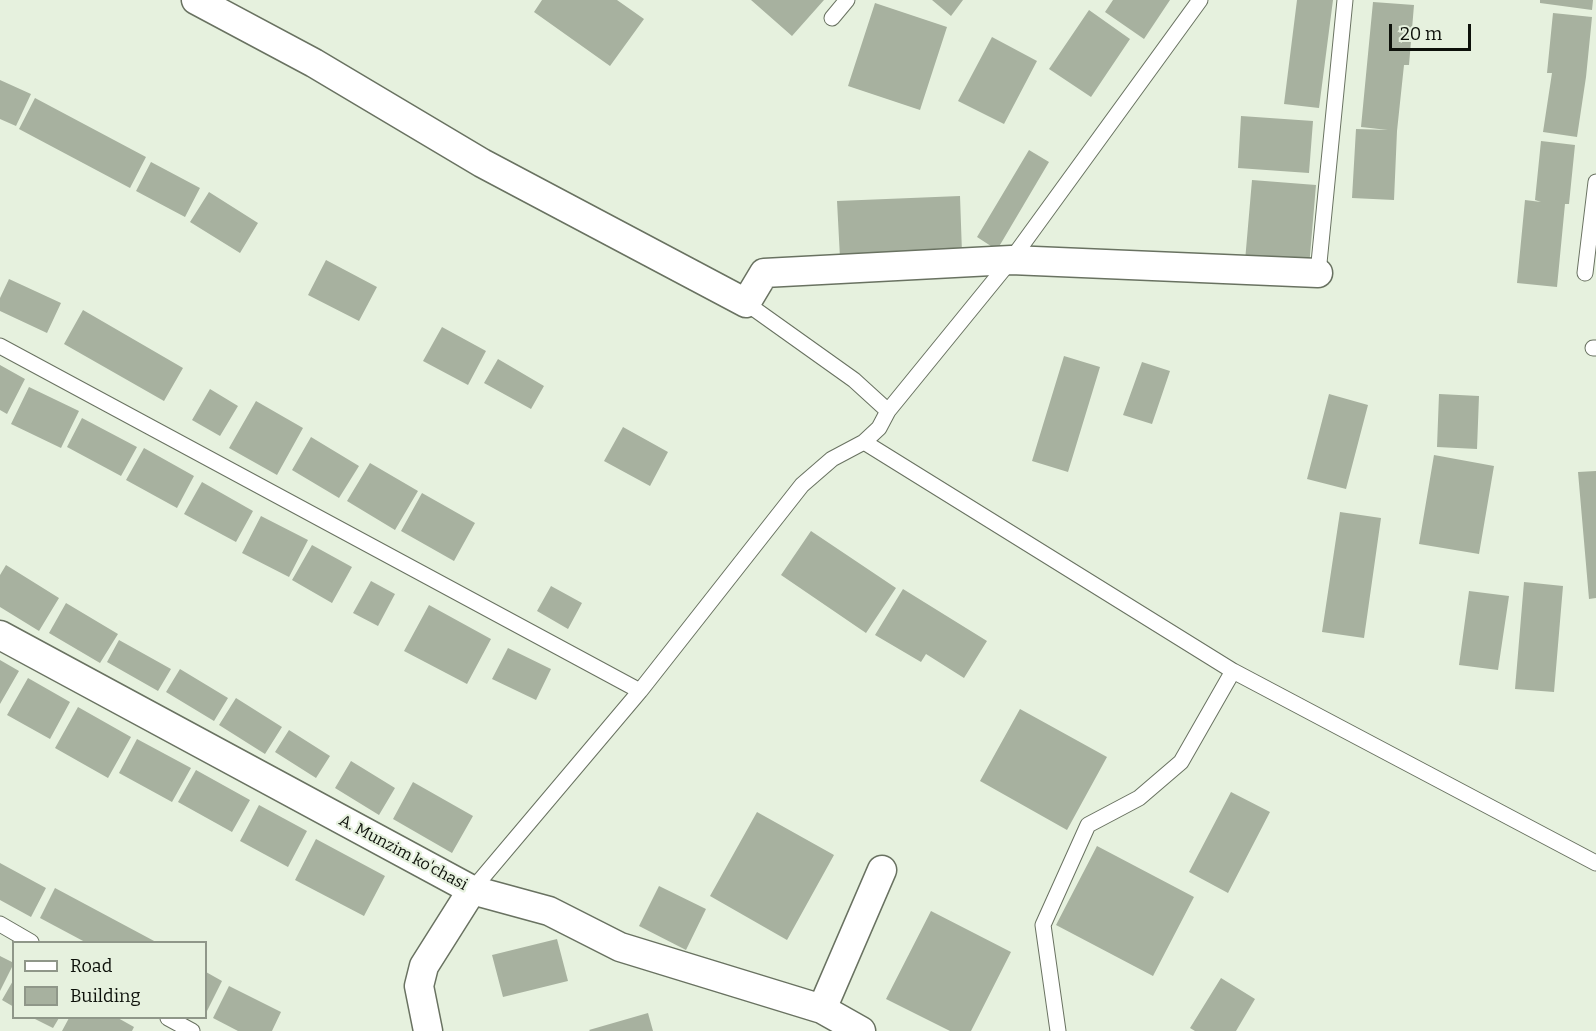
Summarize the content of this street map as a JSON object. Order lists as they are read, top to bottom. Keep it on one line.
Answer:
{"streets":{"street":["A. Munzim ko'chasi"]},"legend":["Road","Building"],"scale_bar":"20 m"}
